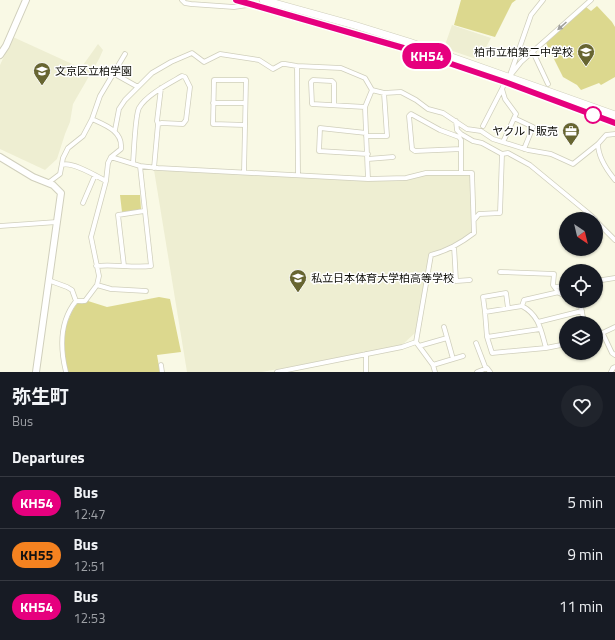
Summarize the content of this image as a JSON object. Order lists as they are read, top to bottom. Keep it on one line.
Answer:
{"places":{"school or university":["柏市立柏第二中学校","文京区立柏学園","私立日本体育大学柏高等学校"],"office":["ヤクルト販売"]},"lines":["bus line KH54"],"north":"bottom right","page":{"on_map":"KH54","heading":[["弥生町","Bus"],"Departures"],"list":[{"mark":"KH54","name":"Bus","note":"12:47","value":"5 min"},{"mark":"KH55","name":"Bus","note":"12:51","value":"9 min"},{"mark":"KH54","name":"Bus","note":"12:53","value":"11 min"}]}}
